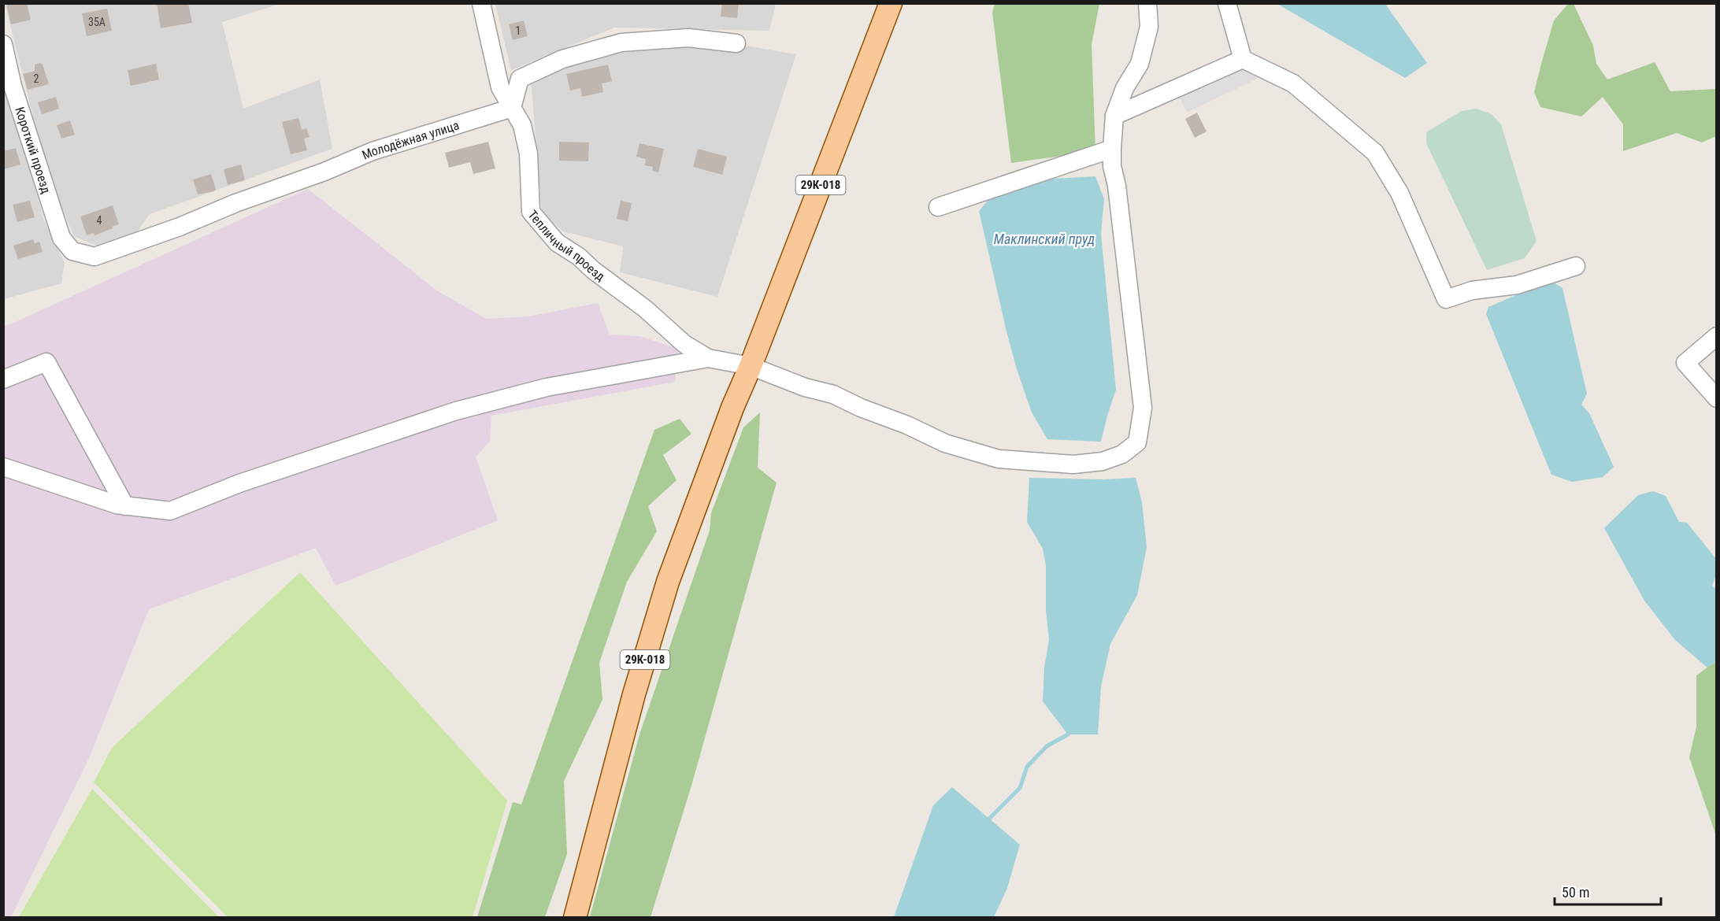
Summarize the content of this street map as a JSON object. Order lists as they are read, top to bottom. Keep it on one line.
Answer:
{"streets":{"main road":["29К-018"],"street":["Молодёжная улица","Короткий проезд","Тепличный проезд"]},"crossings":[["Молодёжная улица","Короткий проезд"],["Молодёжная улица","Тепличный проезд"]],"water":["Маклинский пруд"],"house_numbers":["35А","1","2","4"],"scale_bar":"50 m"}
